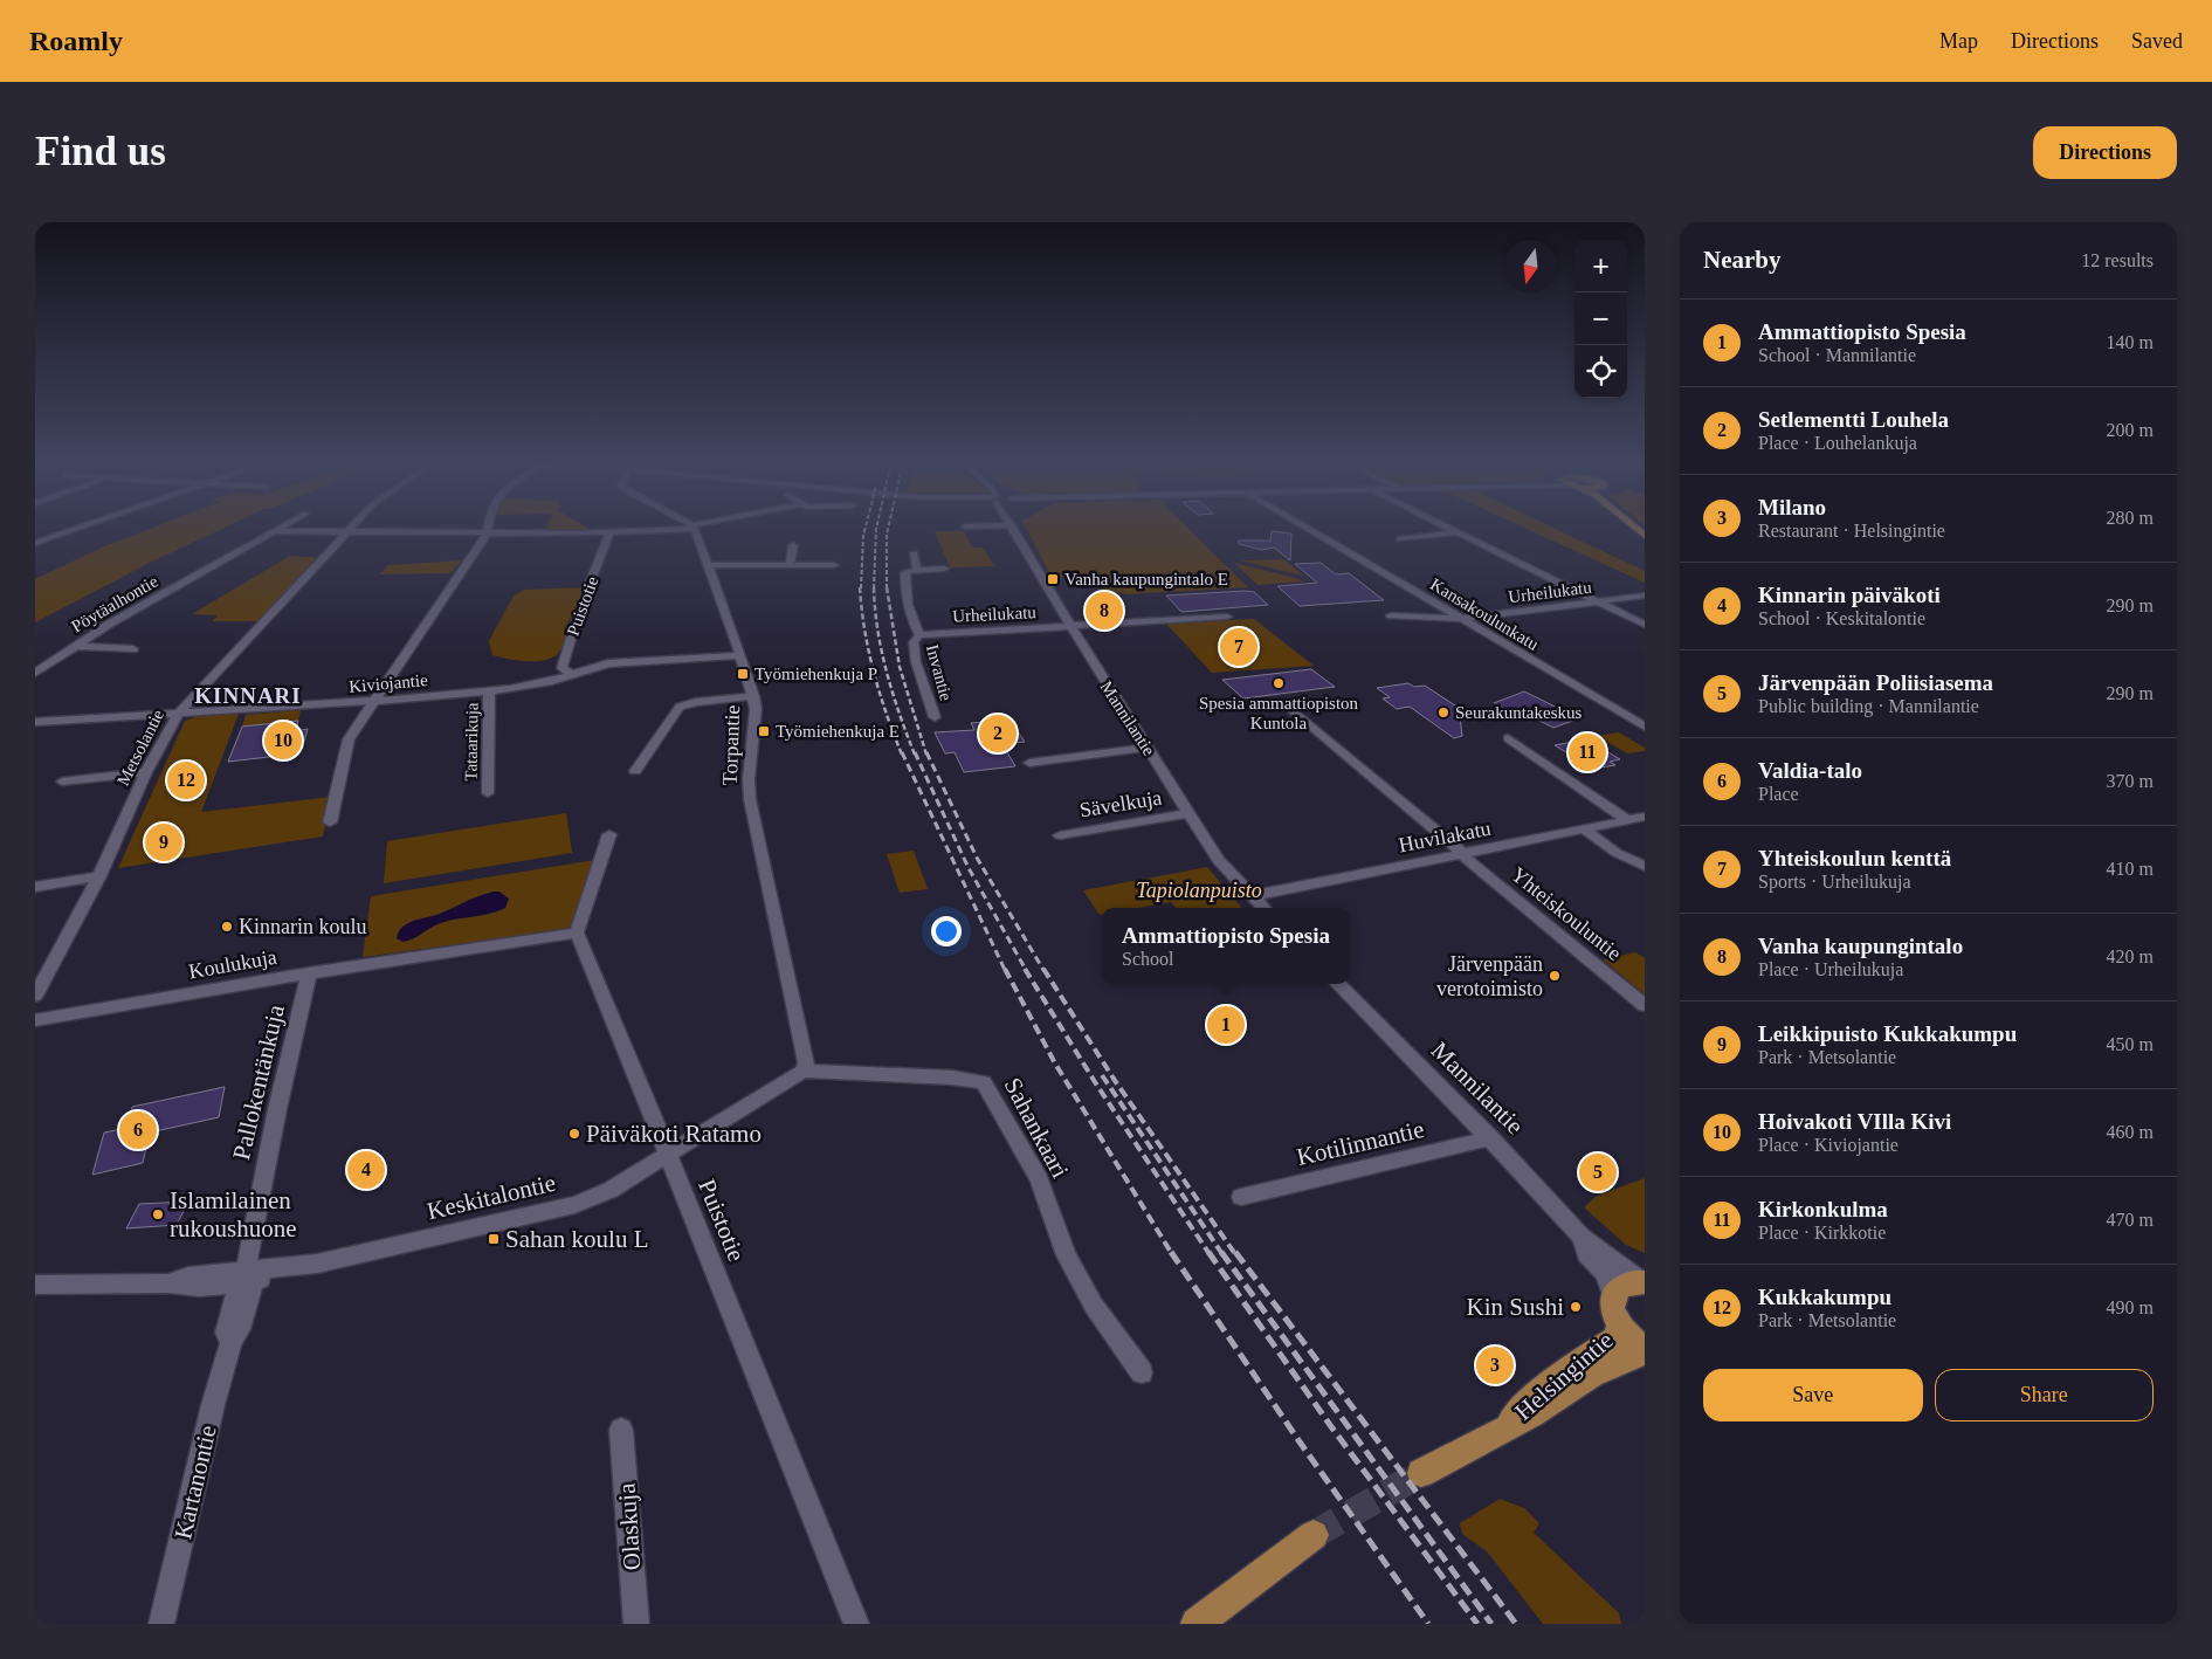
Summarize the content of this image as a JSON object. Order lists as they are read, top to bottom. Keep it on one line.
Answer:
{"streets":{"main road":["Helsingintie"],"street":["Urheilukatu","Pöytäalhontie","Puistotie","Kansakoulunkatu","Invantie","Kiviojantie","Mannilantie","Tataarikuja","Torpantie","Metsolantie","Sävelkuja","Huvilakatu","Yhteiskouluntie","Koulukuja","Pallokentänkuja","Sahankaari","Kotilinnantie","Keskitalontie","Kartanontie","Olaskuja"]},"crossings":[["Urheilukatu","Kansakoulunkatu"],["Urheilukatu","Invantie"],["Urheilukatu","Mannilantie"],["Puistotie","Kiviojantie"],["Puistotie","Koulukuja"],["Puistotie","Keskitalontie"],["Kiviojantie","Tataarikuja"],["Kiviojantie","Torpantie"],["Kiviojantie","Metsolantie"],["Mannilantie","Sävelkuja"],["Mannilantie","Huvilakatu"],["Mannilantie","Kotilinnantie"],["Torpantie","Sahankaari"],["Huvilakatu","Yhteiskouluntie"],["Koulukuja","Pallokentänkuja"],["Pallokentänkuja","Keskitalontie"],["Pallokentänkuja","Kartanontie"],["Keskitalontie","Kartanontie"]],"districts":["KINNARI"],"parks":["Tapiolanpuisto"],"places":{"transit":["Vanha kaupungintalo E","Työmiehenkuja P","Työmiehenkuja E","Sahan koulu L"],"other":["Spesia ammattiopiston Kuntola","Seurakuntakeskus","Kinnarin koulu","Järvenpään verotoimisto","Päiväkoti Ratamo","Islamilainen rukoushuone","Kin Sushi"]},"north":"bottom","page":{"header":"Roamly","nav":["Map","Directions","Saved"],"buttons":["Directions",["Save","Share"]],"title":"Find us","heading":["Nearby","12 results"],"map_buttons":["+","−"],"list":[{"mark":"1","name":"Ammattiopisto Spesia","note":"School · Mannilantie","value":"140 m"},{"mark":"2","name":"Setlementti Louhela","note":"Place · Louhelankuja","value":"200 m"},{"mark":"3","name":"Milano","note":"Restaurant · Helsingintie","value":"280 m"},{"mark":"4","name":"Kinnarin päiväkoti","note":"School · Keskitalontie","value":"290 m"},{"mark":"5","name":"Järvenpään Poliisiasema","note":"Public building · Mannilantie","value":"290 m"},{"mark":"6","name":"Valdia-talo","note":"Place","value":"370 m"},{"mark":"7","name":"Yhteiskoulun kenttä","note":"Sports · Urheilukuja","value":"410 m"},{"mark":"8","name":"Vanha kaupungintalo","note":"Place · Urheilukuja","value":"420 m"},{"mark":"9","name":"Leikkipuisto Kukkakumpu","note":"Park · Metsolantie","value":"450 m"},{"mark":"10","name":"Hoivakoti VIlla Kivi","note":"Place · Kiviojantie","value":"460 m"},{"mark":"11","name":"Kirkonkulma","note":"Place · Kirkkotie","value":"470 m"},{"mark":"12","name":"Kukkakumpu","note":"Park · Metsolantie","value":"490 m"}],"pins":["8","7","2","10","11","12","9","1","6","4","5","3"],"popup":["Ammattiopisto Spesia","School"]}}
